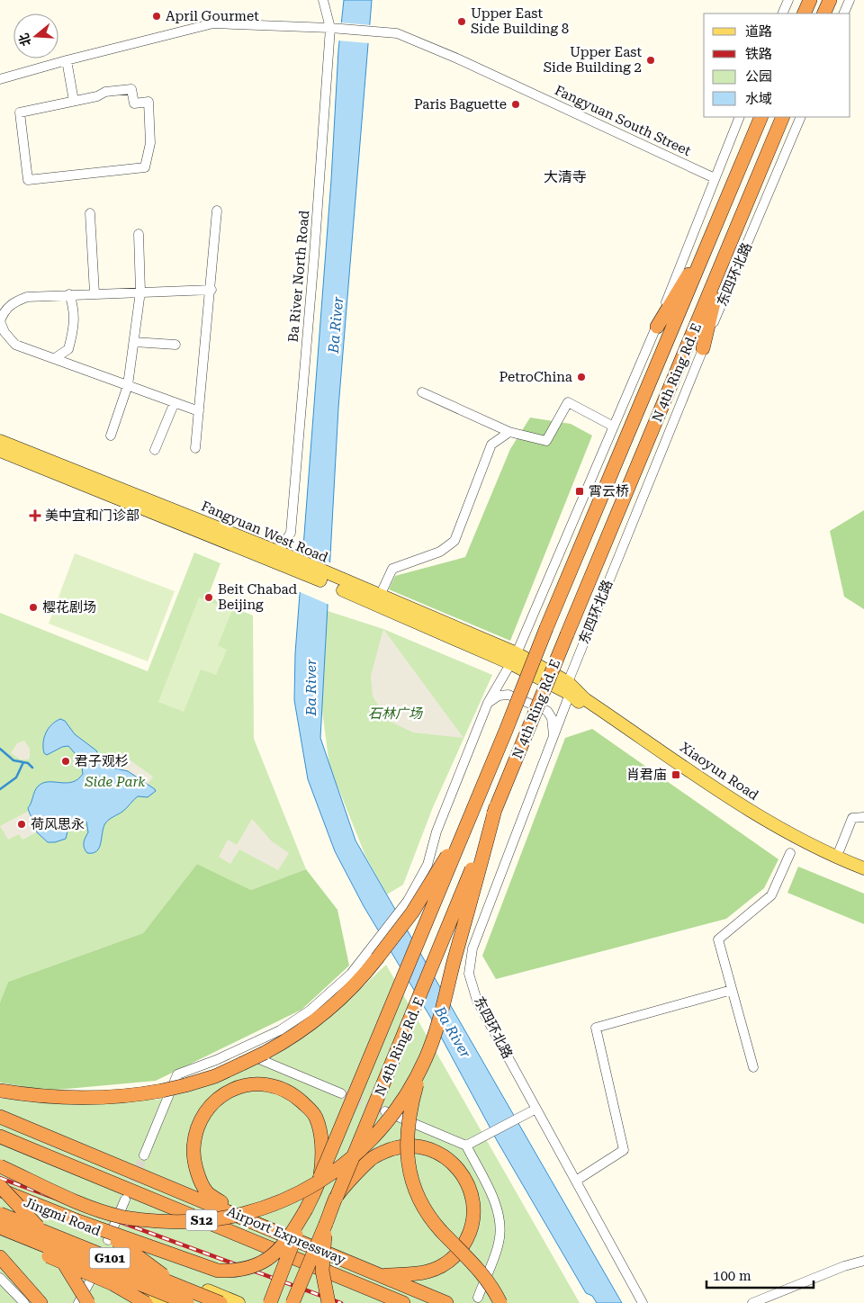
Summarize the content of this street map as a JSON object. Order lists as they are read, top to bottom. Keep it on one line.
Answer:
{"streets":{"highway":["N 4th Ring Rd. E","S12","Airport Expressway","G101"],"main road":["Fangyuan West Road","Xiaoyun Road","Jingmi Road"],"street":["Fangyuan South Street","东四环北路","Ba River North Road"]},"crossings":[["Fangyuan South Street","Ba River North Road"],["东四环北路","Xiaoyun Road"],["Ba River North Road","Fangyuan West Road"]],"districts":["大清寺"],"water":["Ba River"],"parks":["石林广场","Side Park"],"places":{"other":["April Gourmet","Upper East Side Building 8","Upper East Side Building 2","Paris Baguette","PetroChina","Beit Chabad Beijing","樱花剧场","君子观杉","荷风思永"],"transit":["霄云桥","肖君庙"],"health":["美中宜和门诊部"]},"legend":["道路","铁路","公园","水域"],"scale_bar":"100 m","north":"left"}
